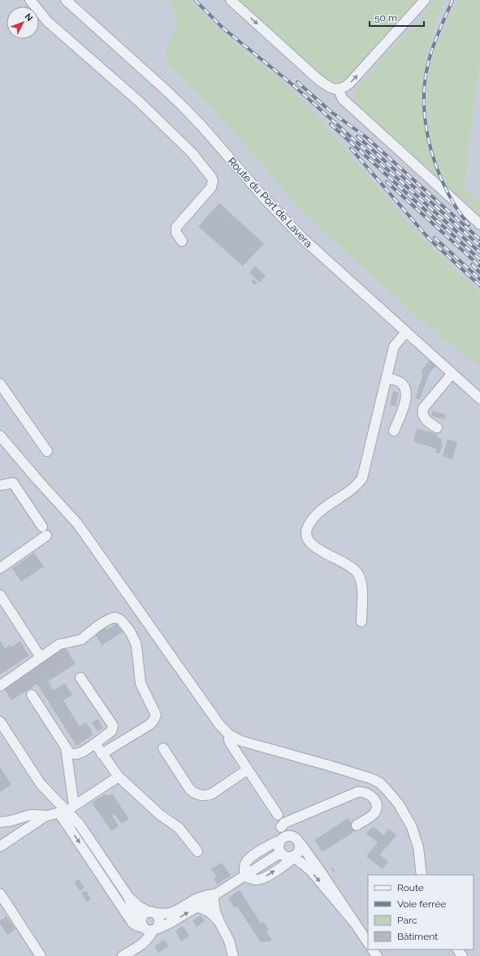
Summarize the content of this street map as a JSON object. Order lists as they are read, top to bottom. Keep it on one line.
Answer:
{"streets":{"street":["Route du Port de Lavera"]},"legend":["Route","Voie ferrée","Parc","Bâtiment"],"scale_bar":"50 m","north":"top right"}
